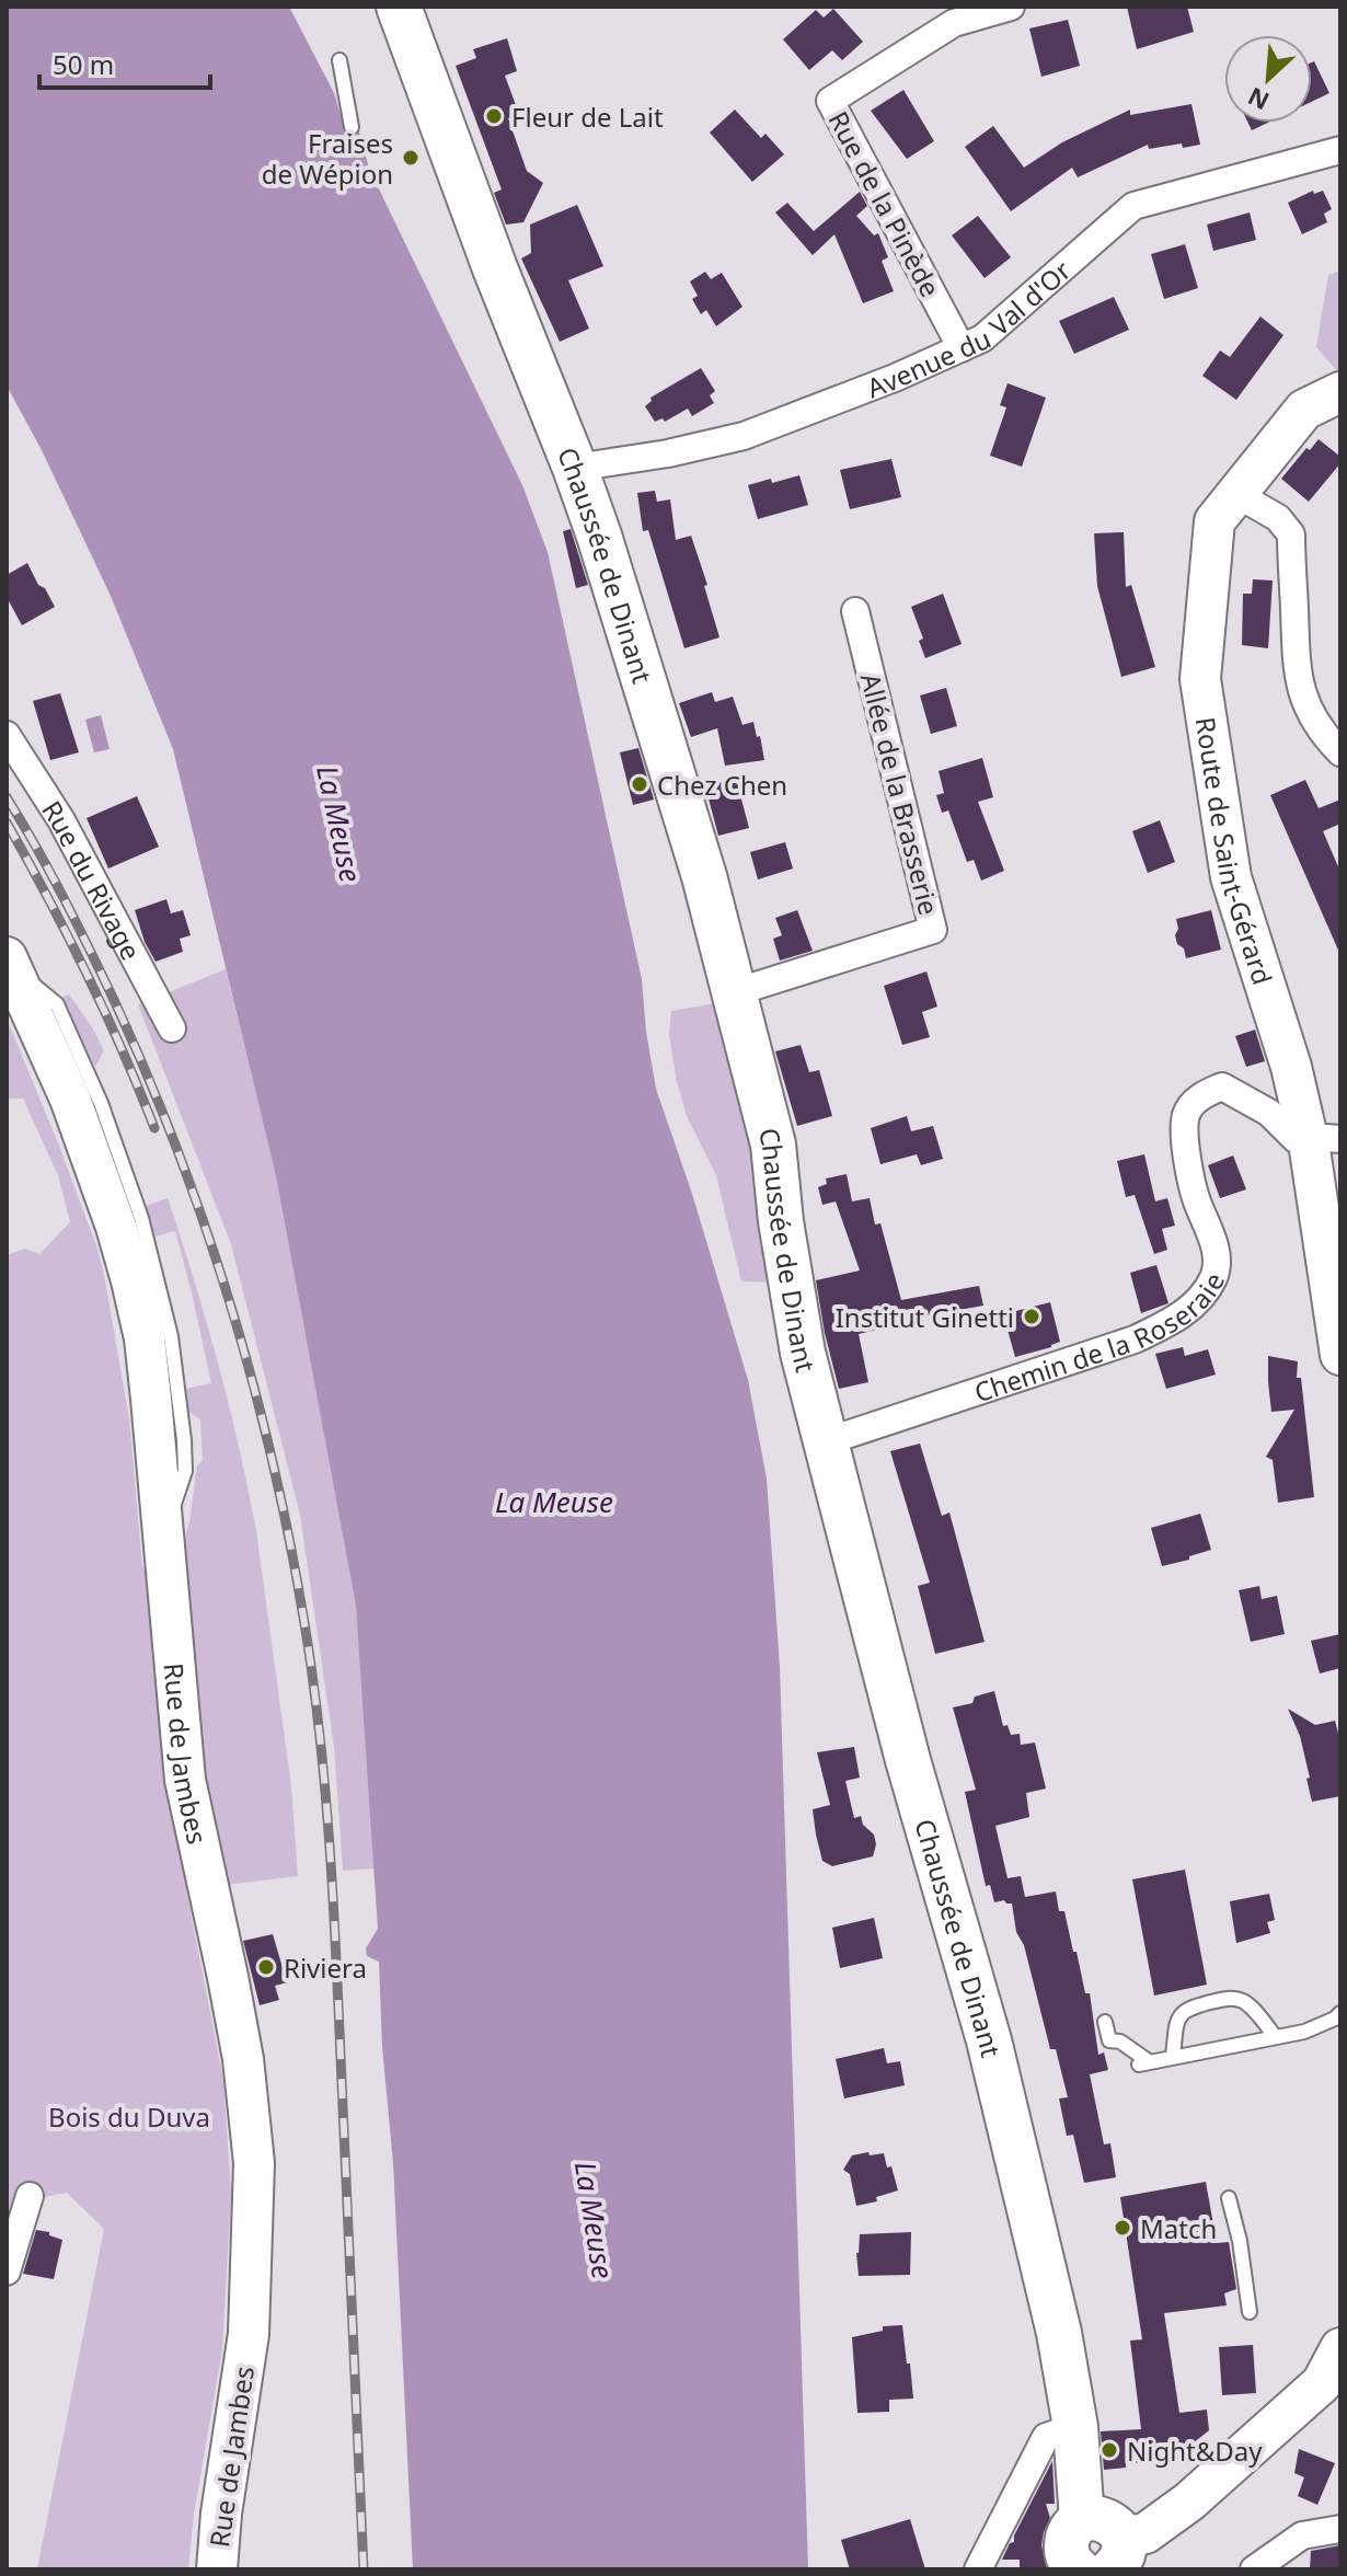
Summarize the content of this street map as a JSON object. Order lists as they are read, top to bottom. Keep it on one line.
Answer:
{"streets":{"main road":["Chaussée de Dinant","Route de Saint-Gérard","Rue de Jambes"],"street":["Rue de la Pinède","Avenue du Val d'Or","Allée de la Brasserie","Rue du Rivage","Chemin de la Roseraie"]},"crossings":[["Rue de la Pinède","Avenue du Val d'Or"],["Avenue du Val d'Or","Chaussée de Dinant"],["Chaussée de Dinant","Allée de la Brasserie"],["Chaussée de Dinant","Chemin de la Roseraie"],["Route de Saint-Gérard","Chemin de la Roseraie"]],"water":["La Meuse"],"parks":["Bois du Duva"],"places":["Fleur de Lait","Fraises de Wépion","Chez Chen","Institut Ginetti","Riviera","Match","Night&Day"],"scale_bar":"50 m","north":"bottom left"}
